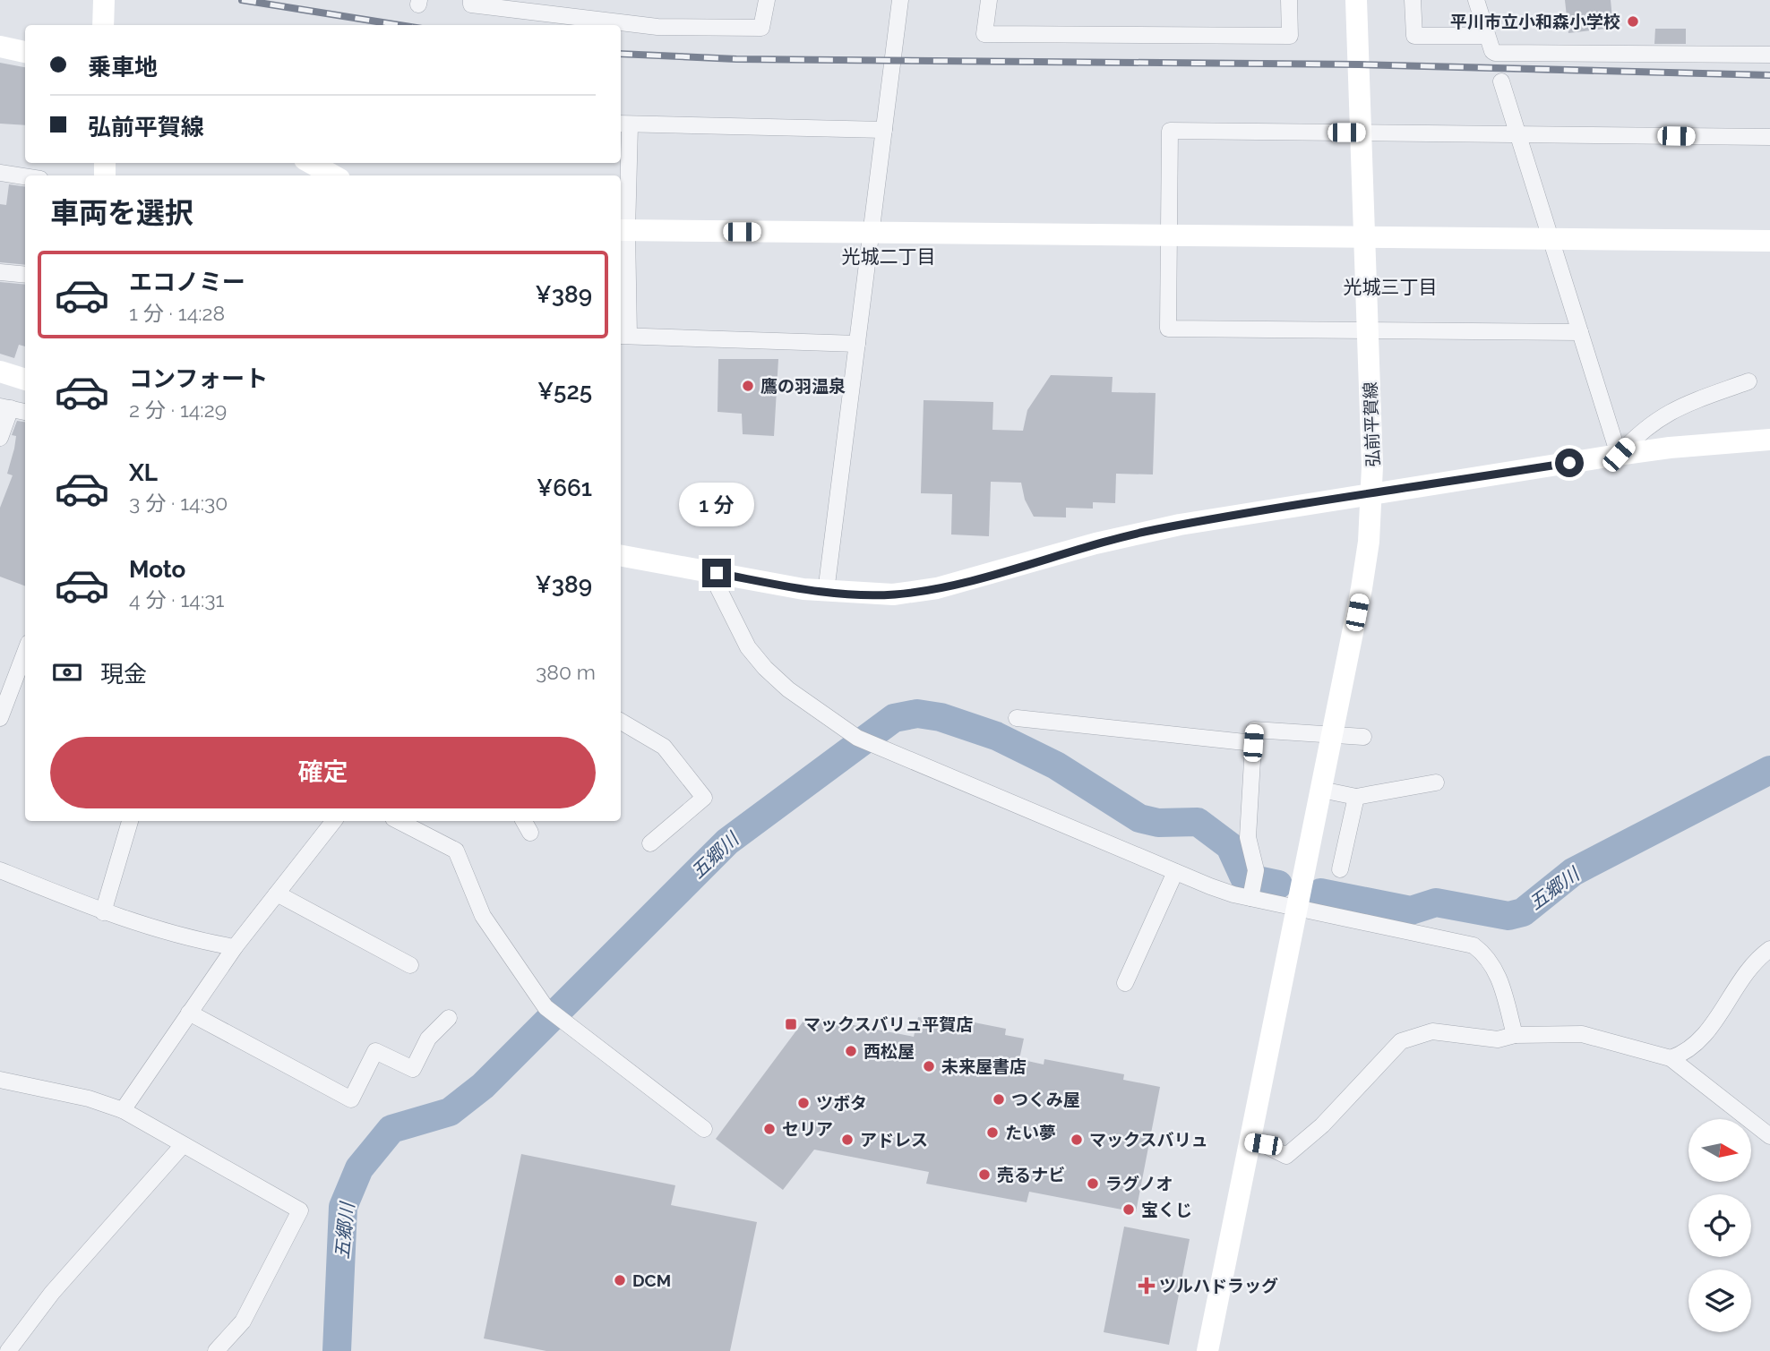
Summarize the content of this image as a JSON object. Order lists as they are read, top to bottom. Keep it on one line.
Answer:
{"streets":{"street":["弘前平賀線"]},"districts":["光城二丁目","光城三丁目"],"water":["五郷川"],"places":{"other":["平川市立小和森小学校","鷹の羽温泉","西松屋","未来屋書店","つくみ屋","ツボタ","セリア","たい夢","アドレス","マックスバリュ","売るナビ","ラグノオ","宝くじ","DCM"],"transit":["マックスバリュ平賀店"],"health":["ツルハドラッグ"]},"north":"right","page":{"banner":["乗車地","弘前平賀線"],"heading":"車両を選択","list":[{"name":"エコノミー","note":"1 分 · 14:28","value":"¥389"},{"name":"コンフォート","note":"2 分 · 14:29","value":"¥525"},{"name":"XL","note":"3 分 · 14:30","value":"¥661"},{"name":"Moto","note":"4 分 · 14:31","value":"¥389"}],"bubble":"1 分","pay":["現金","380 m"],"buttons":"確定"}}
